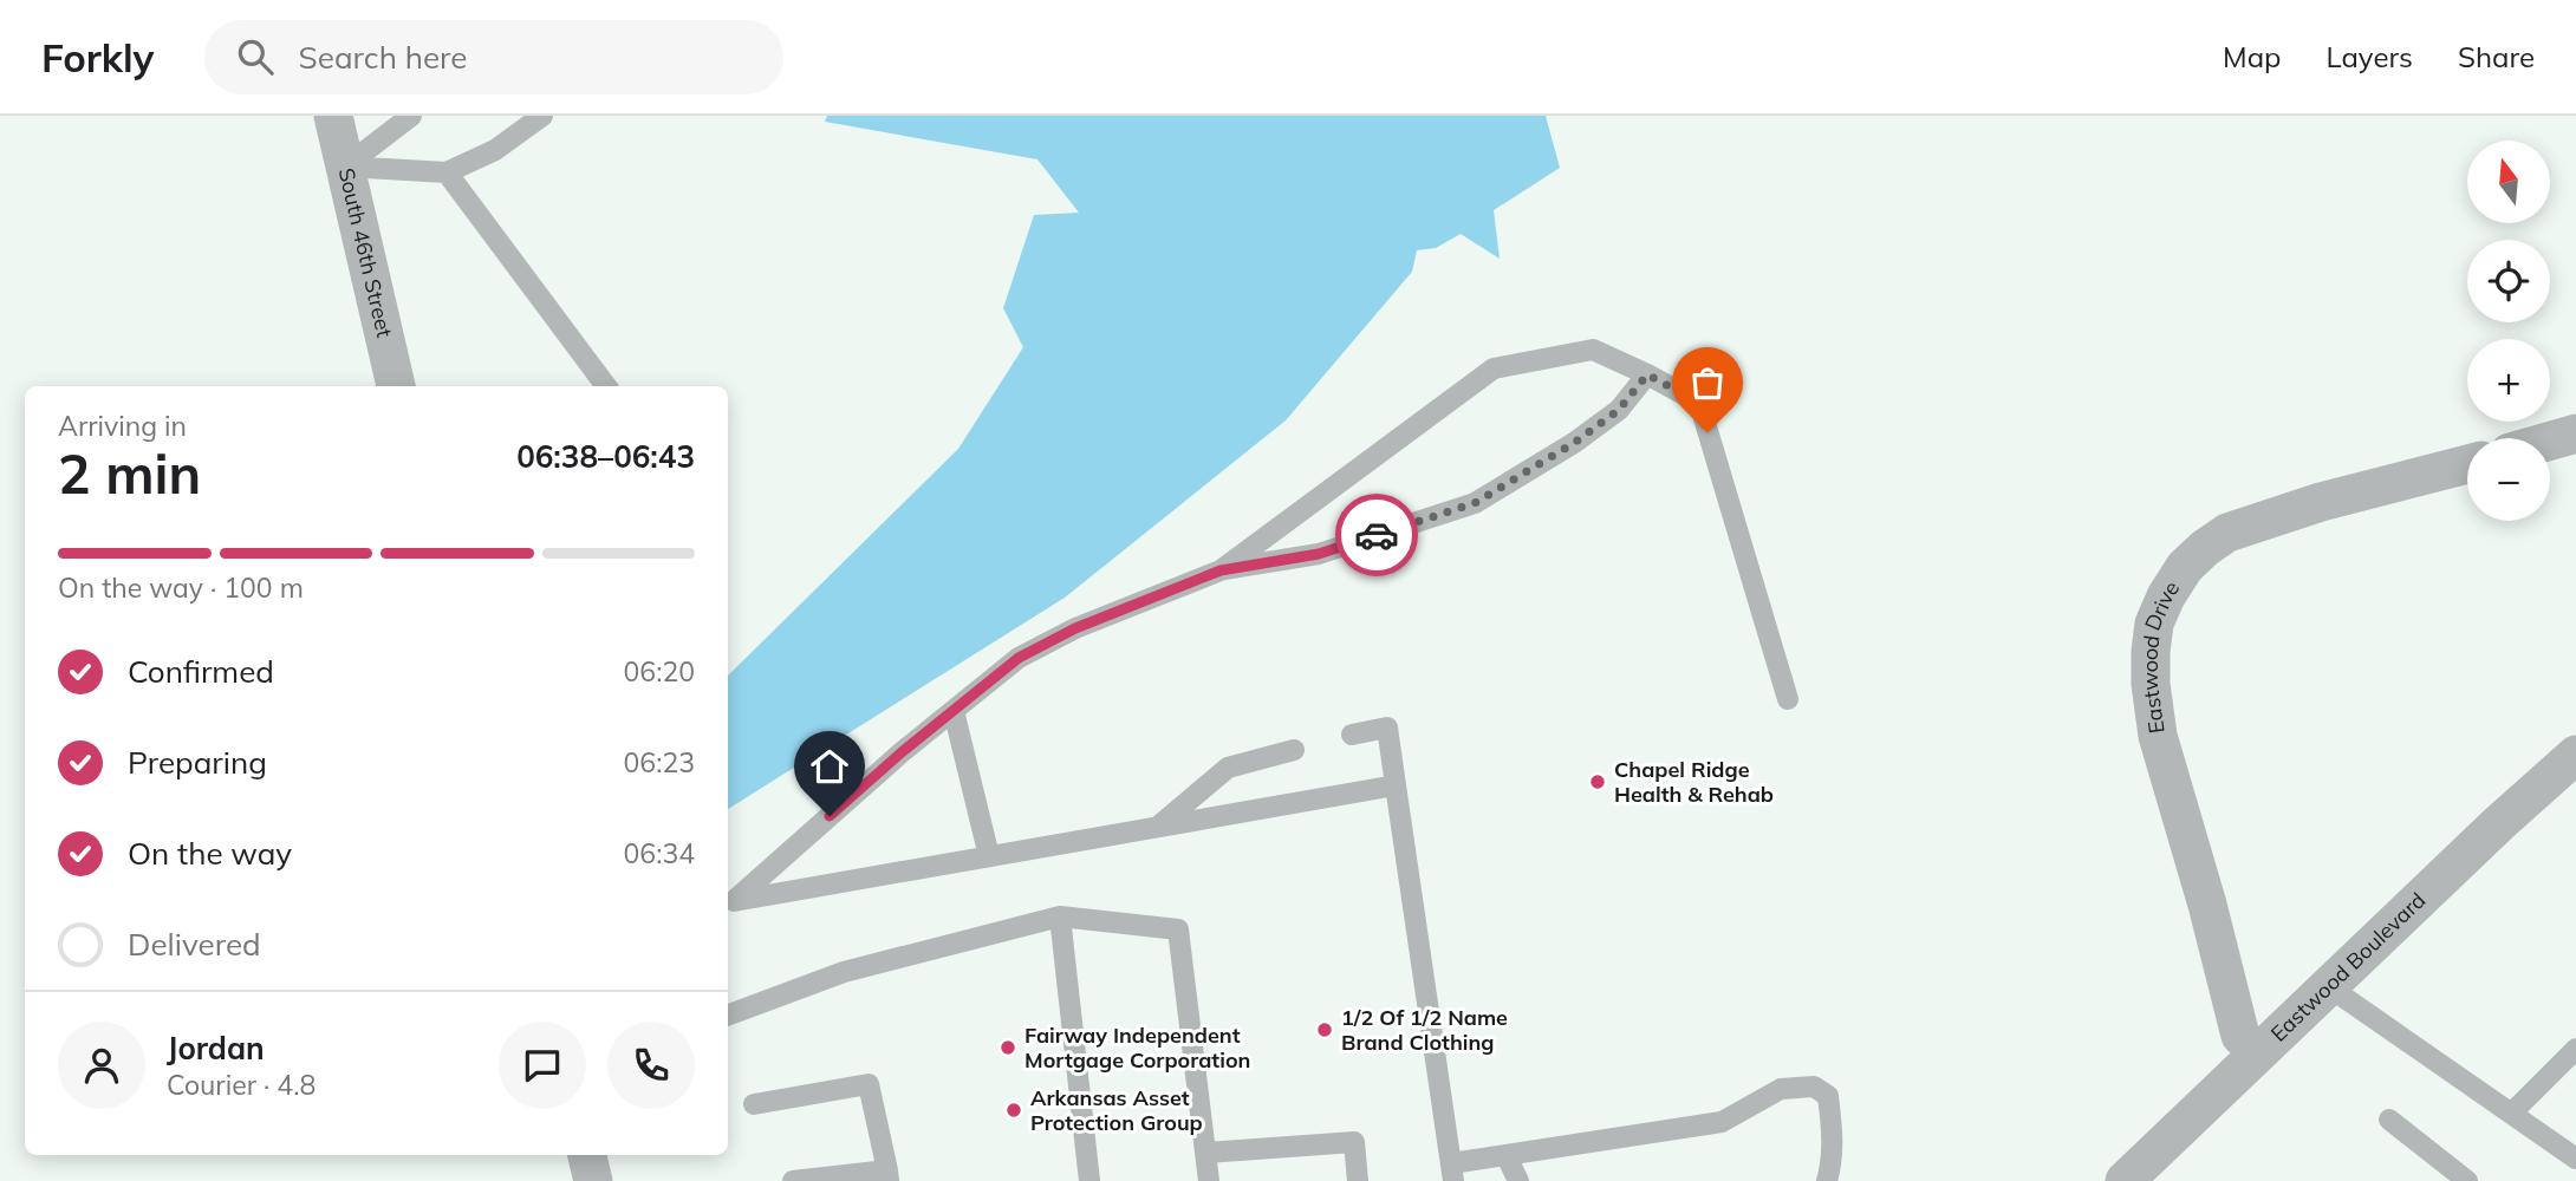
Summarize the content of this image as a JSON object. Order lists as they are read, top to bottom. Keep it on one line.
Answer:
{"streets":{"street":["South 46th Street","Eastwood Drive","Eastwood Boulevard"]},"crossings":[["Eastwood Drive","Eastwood Boulevard"]],"places":["Chapel Ridge Health & Rehab","1/2 Of 1/2 Name Brand Clothing","Fairway Independent Mortgage Corporation","Arkansas Asset Protection Group"],"north":"top","page":{"header":"Forkly","search":"Search here","nav":["Map","Layers","Share"],"map_buttons":["+","−"],"heading":["2 min","Arriving in","06:38–06:43"],"panel":["Jordan","Courier · 4.8"],"bar":"On the way · 100 m","list":[["Confirmed","06:20"],["Preparing","06:23"],["On the way","06:34"],"Delivered"]}}
